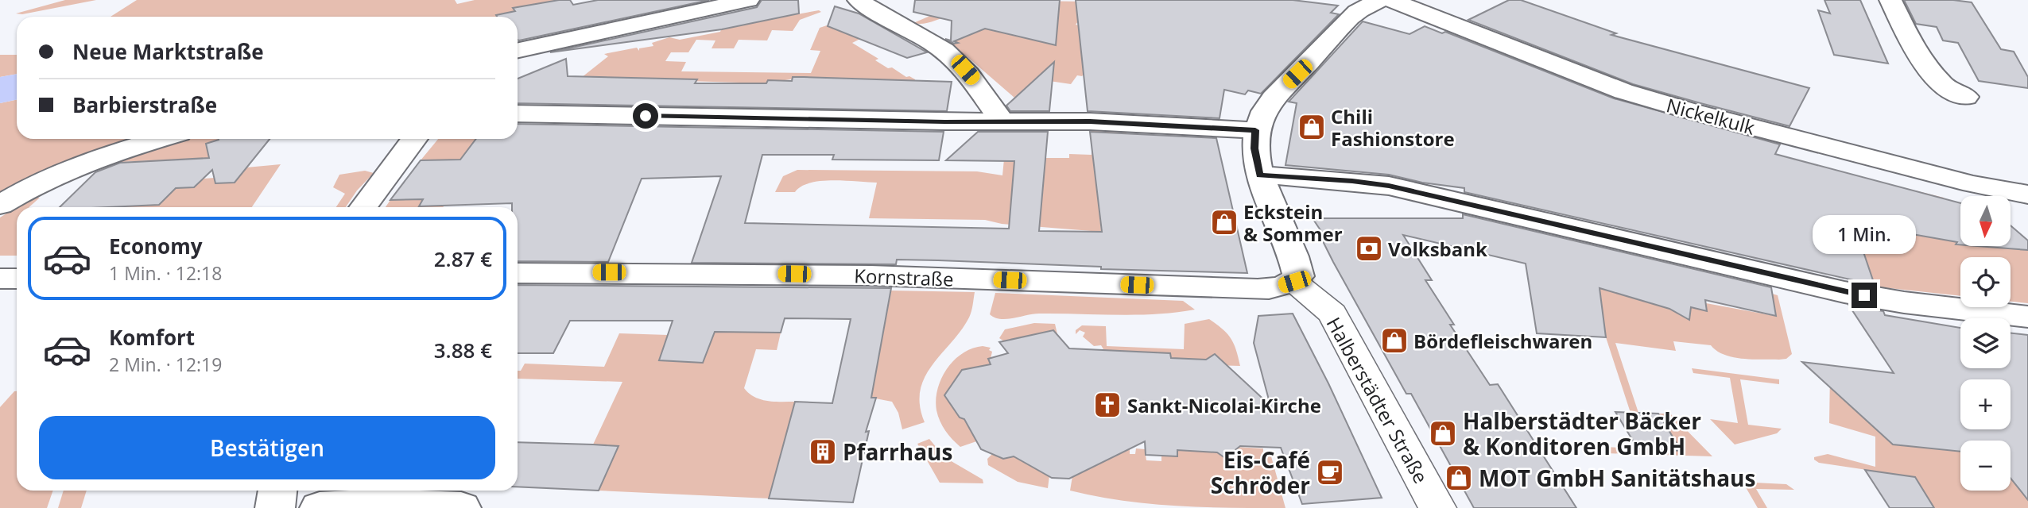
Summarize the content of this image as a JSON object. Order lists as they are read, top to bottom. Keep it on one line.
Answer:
{"streets":{"street":["Nickelkulk","Kornstraße","Halberstädter Straße"]},"crossings":[["Kornstraße","Halberstädter Straße"]],"places":{"shop":["Chili Fashionstore","Eckstein & Sommer","Bördefleischwaren","Halberstädter Bäcker & Konditoren GmbH","MOT GmbH Sanitätshaus"],"bank":["Volksbank"],"church":["Sankt-Nicolai-Kirche"],"building":["Pfarrhaus"],"cafe":["Eis-Café Schröder"]},"north":"bottom","page":{"banner":["Neue Marktstraße","Barbierstraße"],"map_buttons":["+","−"],"bubble":"1 Min.","list":[{"name":"Economy","note":"1 Min. · 12:18","value":"2.87 €"},{"name":"Komfort","note":"2 Min. · 12:19","value":"3.88 €"}],"buttons":"Bestätigen"}}
